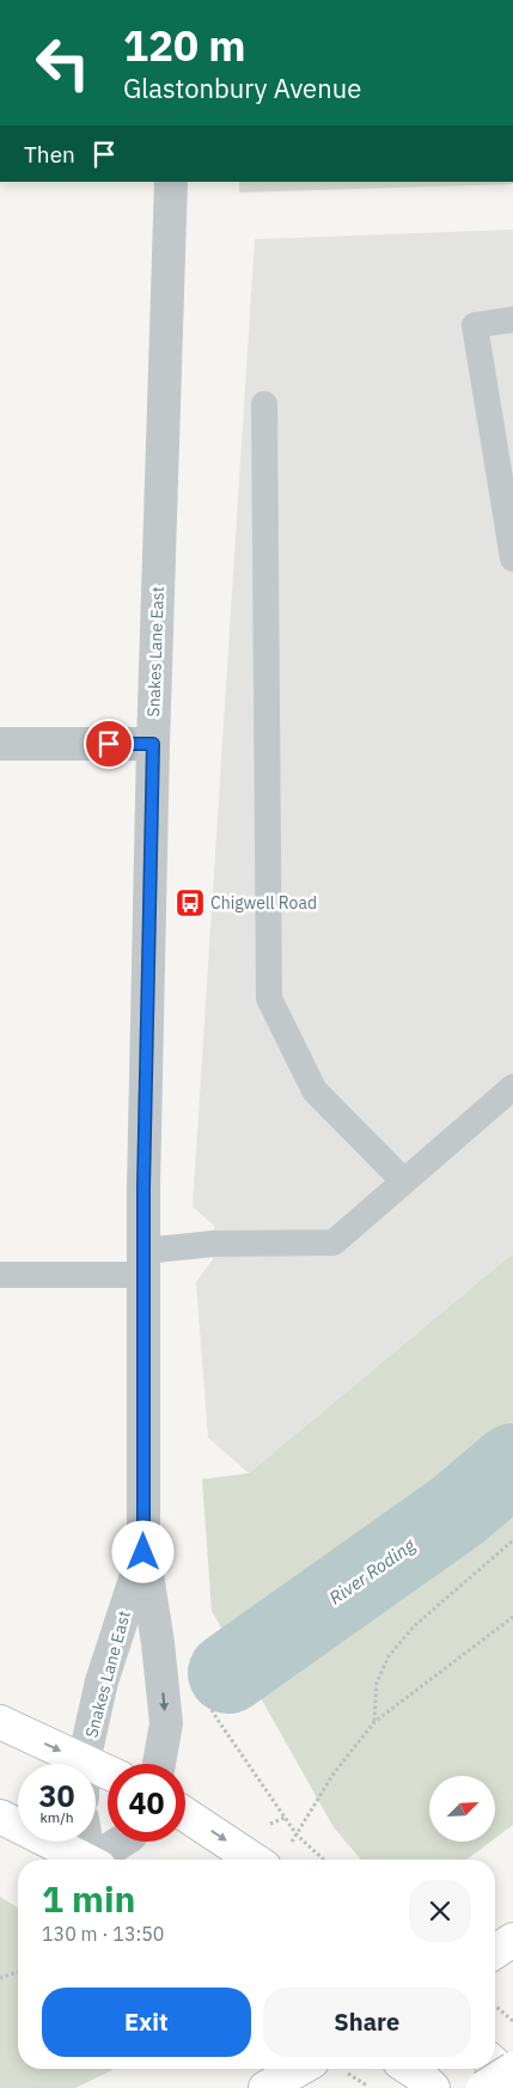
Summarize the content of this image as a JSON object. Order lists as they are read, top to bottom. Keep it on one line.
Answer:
{"streets":{"street":["Snakes Lane East"]},"water":["River Roding"],"places":{"bus stop":["Chigwell Road"]},"north":"top right","page":{"turn":["120 m","Glastonbury Avenue"],"then":"Then","speed":"30 km/h","limit":"40","heading":["1 min","130 m · 13:50"],"buttons":["Exit","Share"]}}
